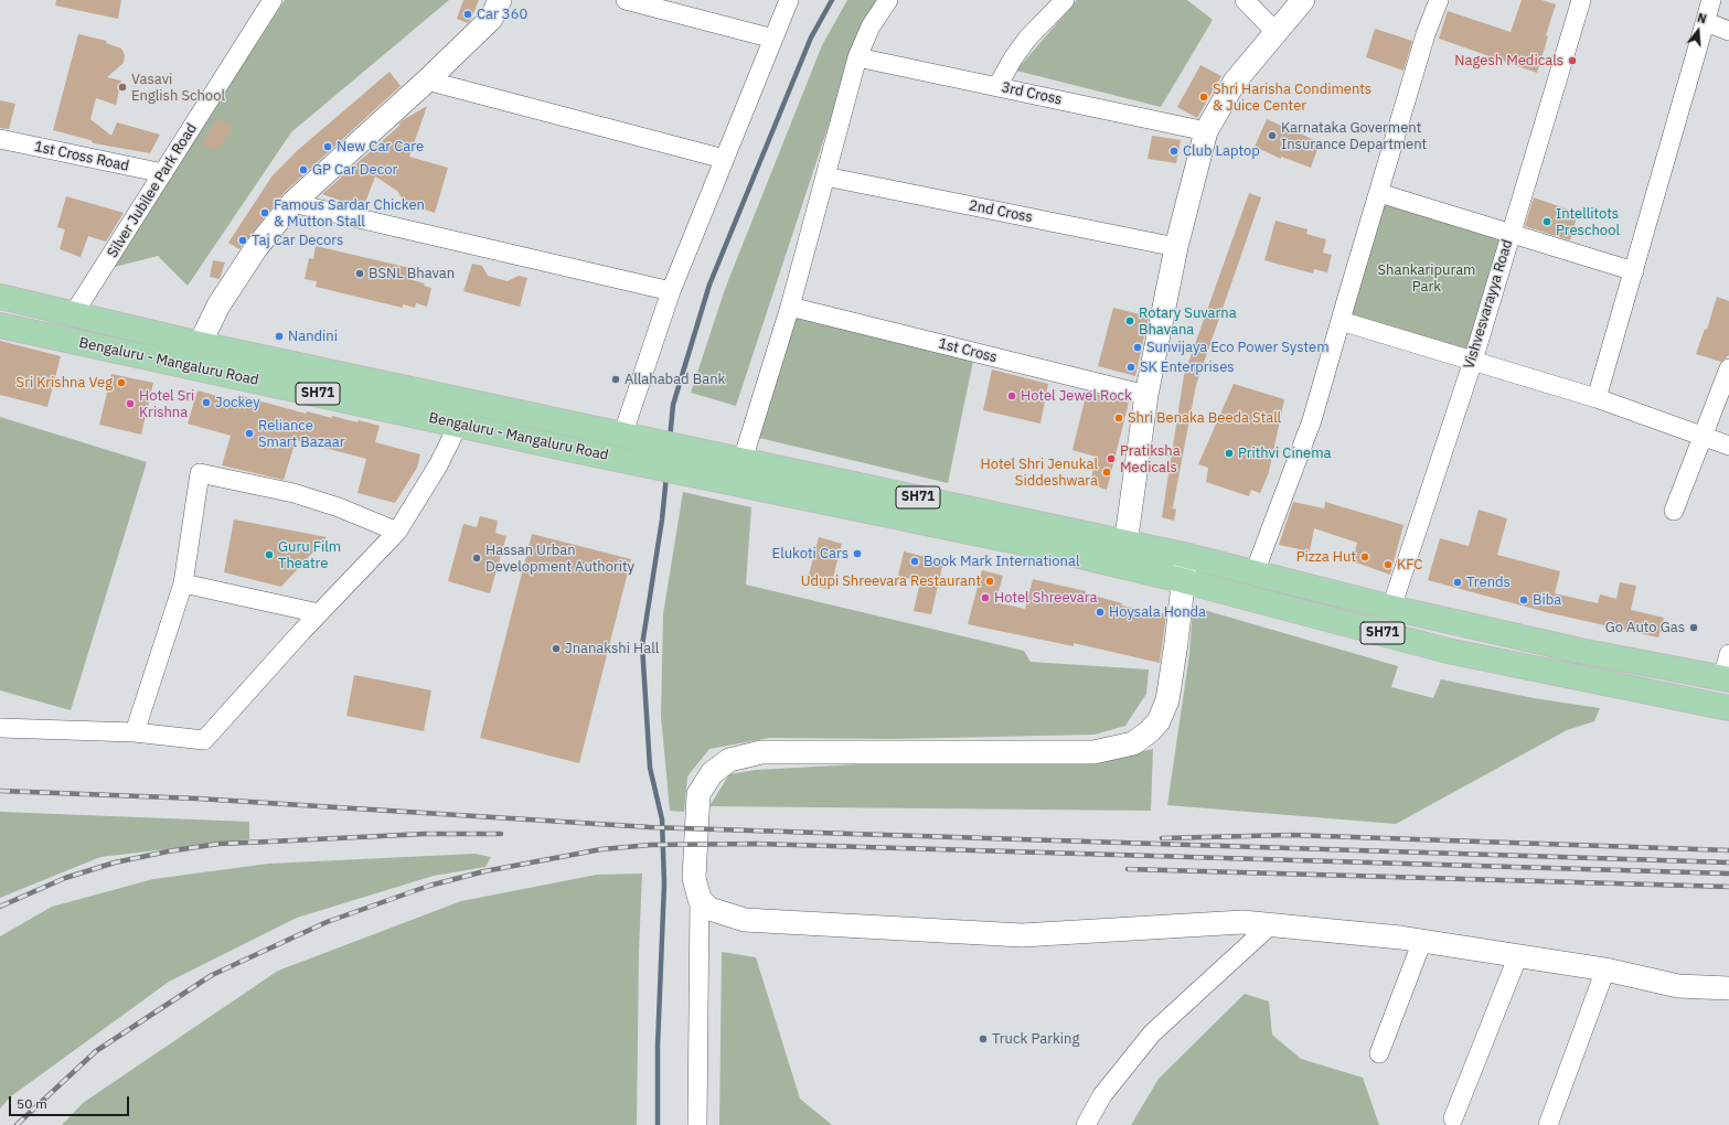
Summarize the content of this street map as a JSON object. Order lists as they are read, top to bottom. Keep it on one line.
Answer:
{"streets":{"main road":["Bengaluru - Mangaluru Road","SH71"],"street":["3rd Cross","1st Cross Road","Silver Jubilee Park Road","2nd Cross","Vishvesvarayya Road","1st Cross"]},"crossings":[["1st Cross Road","Silver Jubilee Park Road"],["Silver Jubilee Park Road","Bengaluru - Mangaluru Road"],["Vishvesvarayya Road","SH71"],["Bengaluru - Mangaluru Road","SH71"]],"parks":["Shankaripuram Park"],"places":["Car 360","Nagesh Medicals","Vasavi English School","Shri Harisha Condiments & Juice Center","Karnataka Goverment Insurance Department","New Car Care","Club Laptop","GP Car Decor","Famous Sardar Chicken & Mutton Stall","Intellitots Preschool","Taj Car Decors","BSNL Bhavan","Rotary Suvarna Bhavana","Nandini","Sunvijaya Eco Power System","SK Enterprises","Allahabad Bank","Sri Krishna Veg","Hotel Jewel Rock","Jockey","Hotel Sri Krishna","Shri Benaka Beeda Stall","Reliance Smart Bazaar","Prithvi Cinema","Pratiksha Medicals","Hotel Shri Jenukal Siddeshwara","Elukoti Cars","Guru Film Theatre","Pizza Hut","Hassan Urban Development Authority","Book Mark International","KFC","Udupi Shreevara Restaurant","Trends","Hotel Shreevara","Biba","Hoysala Honda","Go Auto Gas","Jnanakshi Hall","Truck Parking"],"scale_bar":"50 m","north":"top"}
